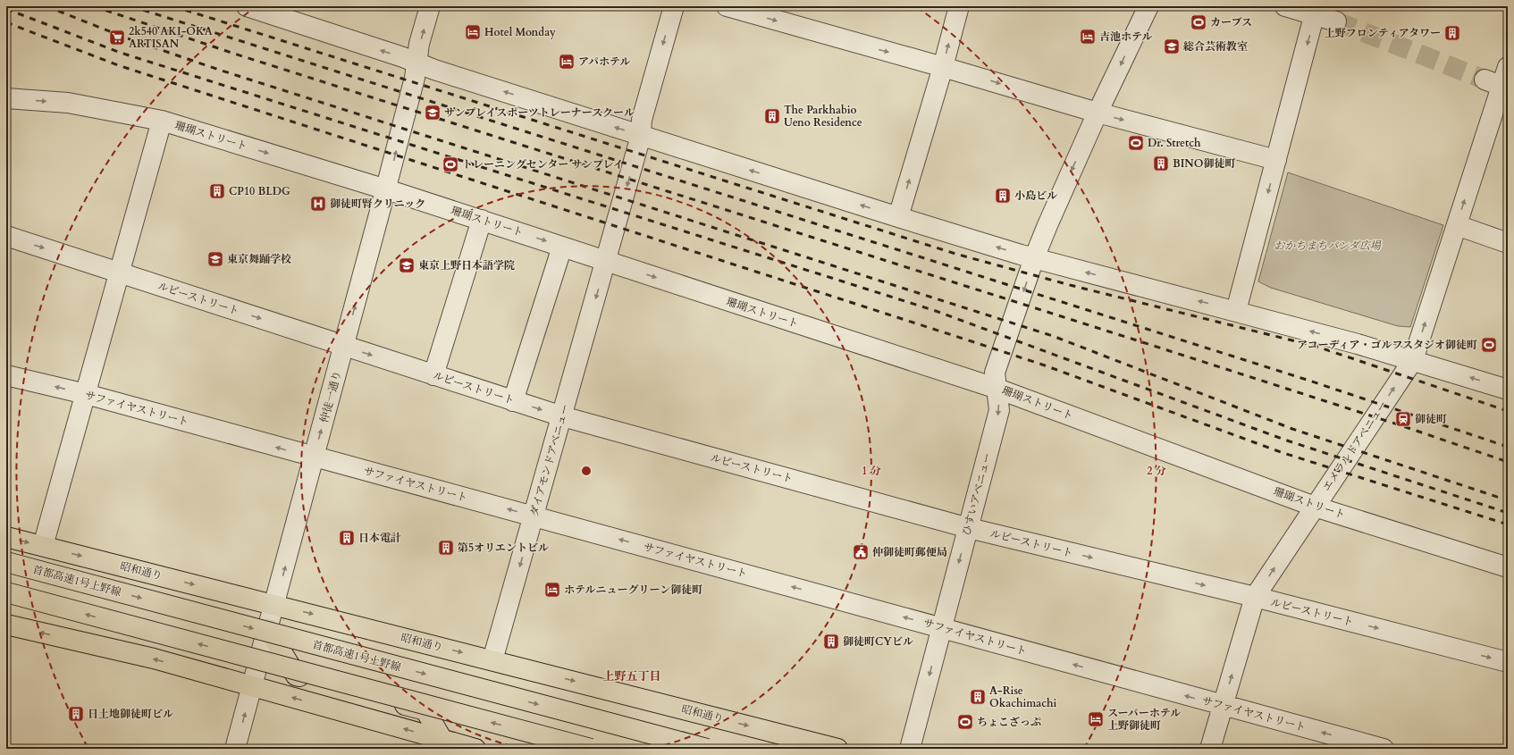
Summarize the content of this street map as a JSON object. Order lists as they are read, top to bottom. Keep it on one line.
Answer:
{"streets":{"highway":["昭和通り","首都高速1号上野線"],"street":["珊瑚ストリート","ルビーストリート","仲徒一通り","サファイヤストリート","エメラルドアベニュー","ダイアモンドアベニュー","ひすいアベニュー"]},"crossings":[["珊瑚ストリート","仲徒一通り"],["珊瑚ストリート","エメラルドアベニュー"],["珊瑚ストリート","ダイアモンドアベニュー"],["珊瑚ストリート","ひすいアベニュー"],["ルビーストリート","仲徒一通り"],["ルビーストリート","エメラルドアベニュー"],["ルビーストリート","ダイアモンドアベニュー"],["ルビーストリート","ひすいアベニュー"],["仲徒一通り","サファイヤストリート"],["仲徒一通り","昭和通り"],["サファイヤストリート","エメラルドアベニュー"],["サファイヤストリート","ダイアモンドアベニュー"],["サファイヤストリート","ひすいアベニュー"],["ダイアモンドアベニュー","昭和通り"]],"one_way":["ルビーストリート","仲徒一通り","サファイヤストリート","エメラルドアベニュー"],"districts":["上野五丁目"],"parks":["おかちまちパンダ広場"],"places":{"sports":["カーブス","Dr. Stretch","トレーニングセンター サンプレイ","アコーディア・ゴルフスタジオ御徒町","ちょこざっぷ"],"hotel":["Hotel Monday","吉池ホテル","アパホテル","ホテルニューグリーン御徒町","スーパーホテル 上野御徒町"],"building":["上野フロンティアタワー","The Parkhabio Ueno Residence","BINO御徒町","CP10 BLDG","小島ビル","日本電計","第5オリエントビル","御徒町CYビル","A-Rise Okachimachi","日土地御徒町ビル"],"supermarket":["2k540 AKI-OKA ARTISAN"],"school or university":["総合芸術教室","サンプレイスポーツトレーナースクール","東京舞踊学校","東京上野日本語学院"],"hospital":["御徒町腎クリニック"],"station":["御徒町"],"public building":["仲御徒町郵便局"]},"rings":["1 分","2 分"]}
